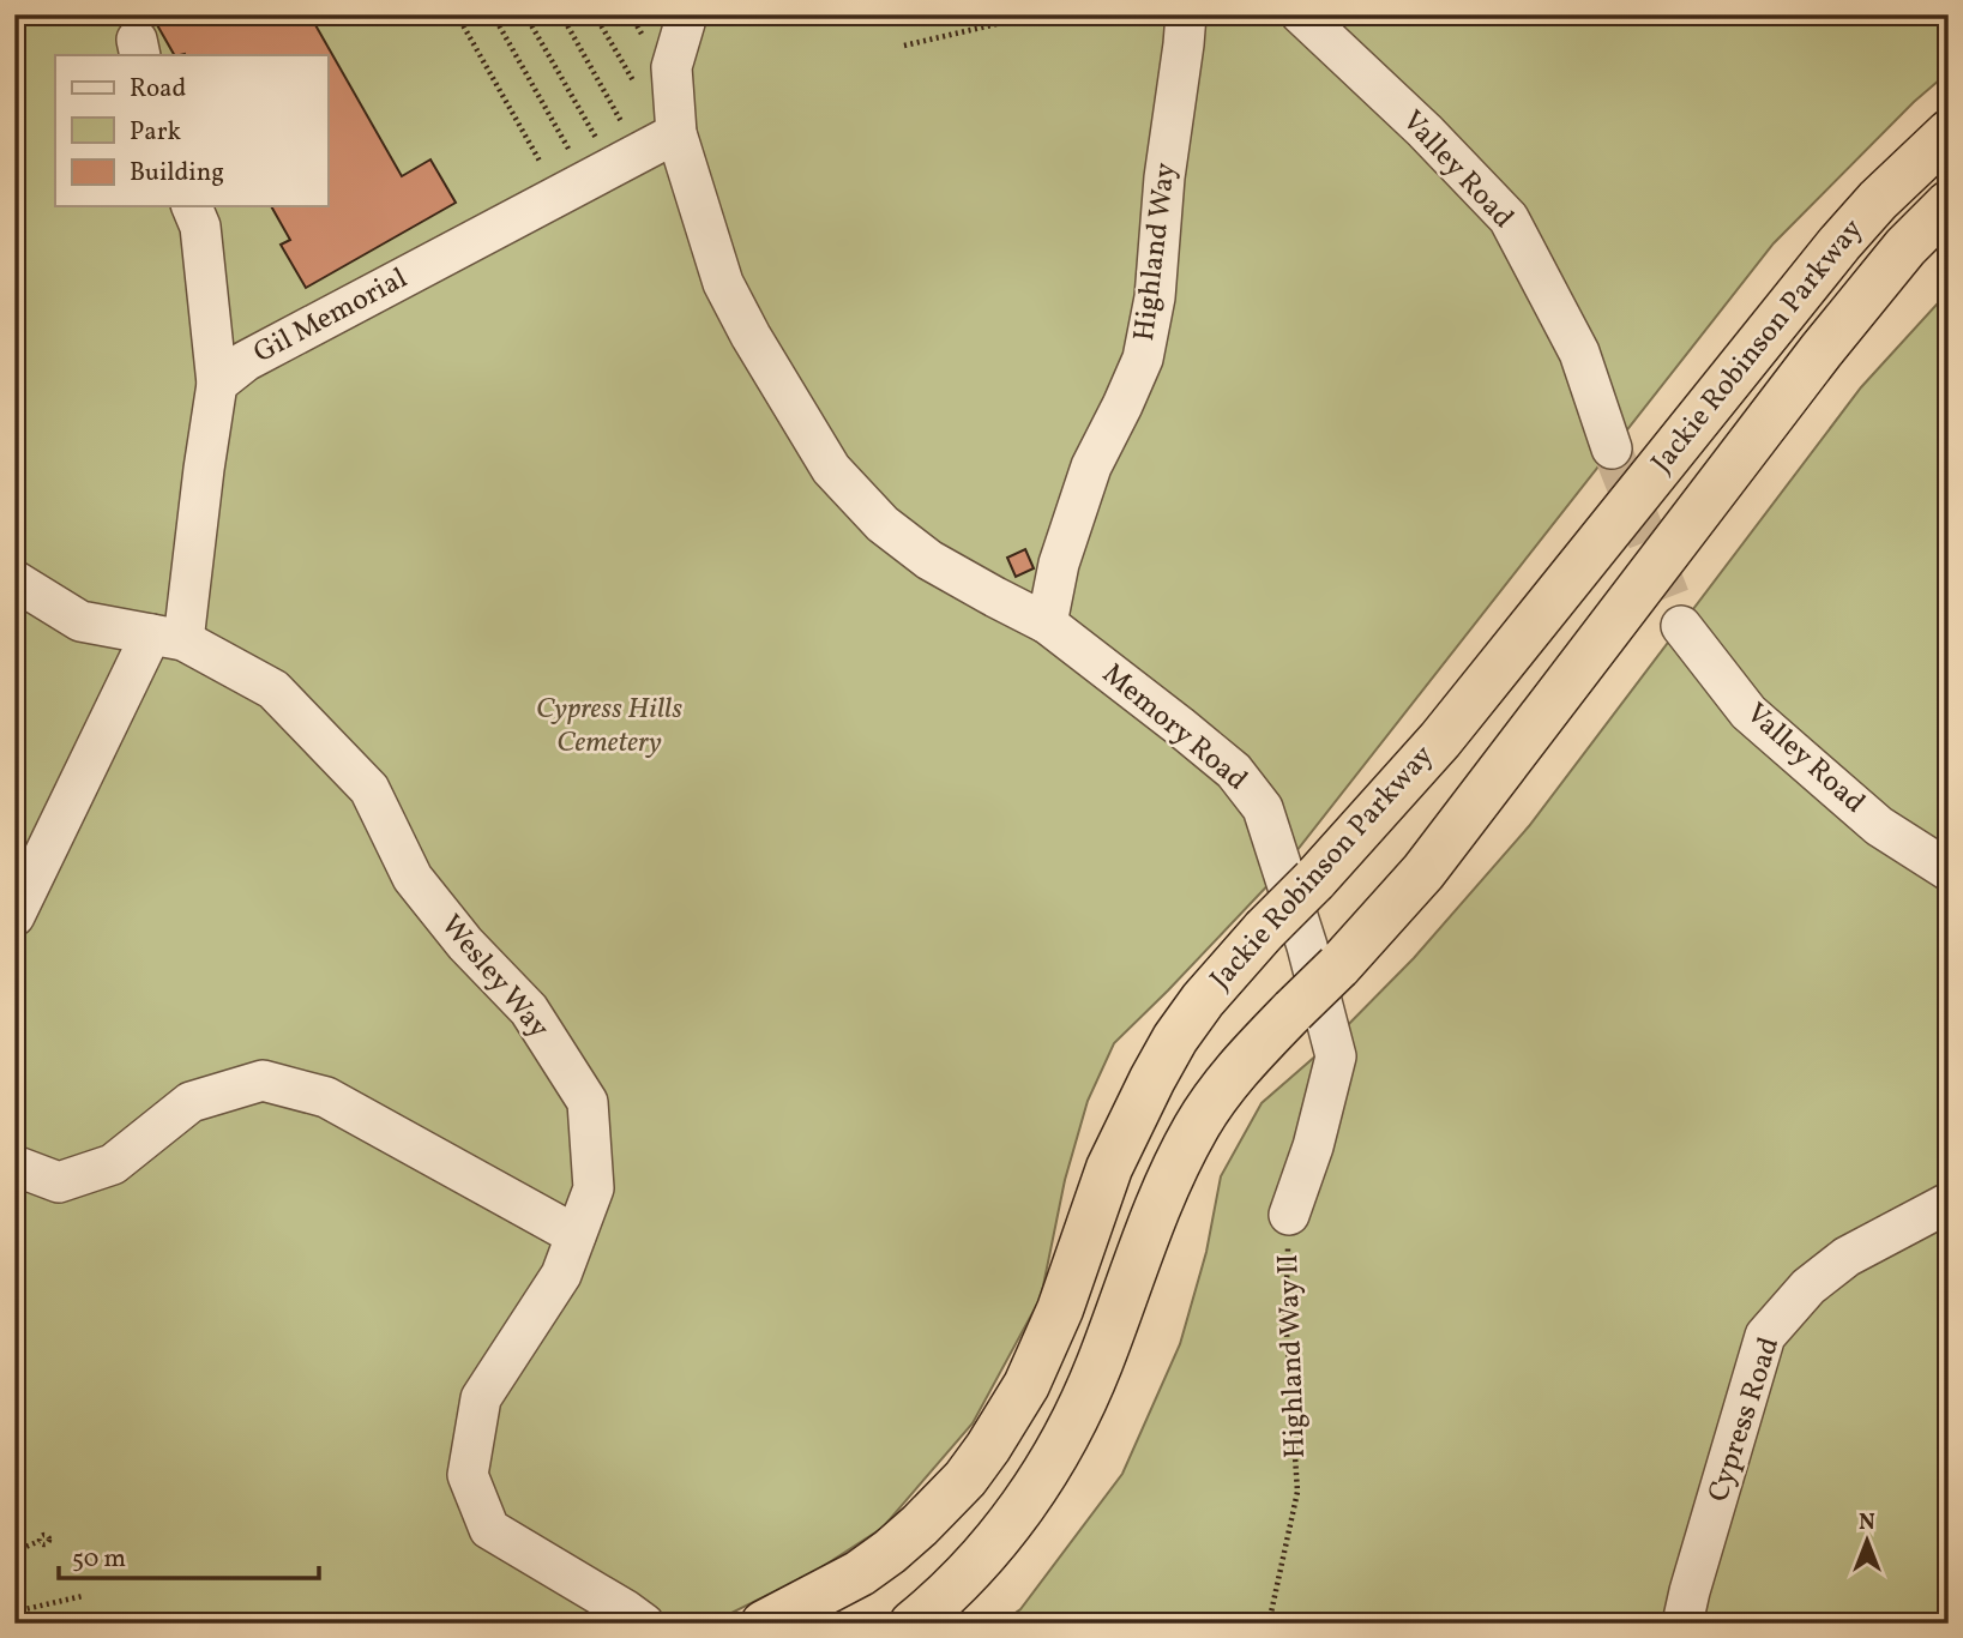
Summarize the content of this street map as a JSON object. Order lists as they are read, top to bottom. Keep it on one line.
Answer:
{"streets":{"highway":["Jackie Robinson Parkway"],"lane":["Valley Road","Highland Way","Gil Memorial","Memory Road","Wesley Way","Highland Way II","Cypress Road"]},"crossings":[["Highland Way","Memory Road"],["Gil Memorial","Memory Road"],["Jackie Robinson Parkway","Memory Road"],["Jackie Robinson Parkway","Highland Way II"],["Memory Road","Highland Way II"]],"parks":["Cypress Hills Cemetery"],"legend":["Road","Park","Building"],"scale_bar":"50 m","north":"top"}
